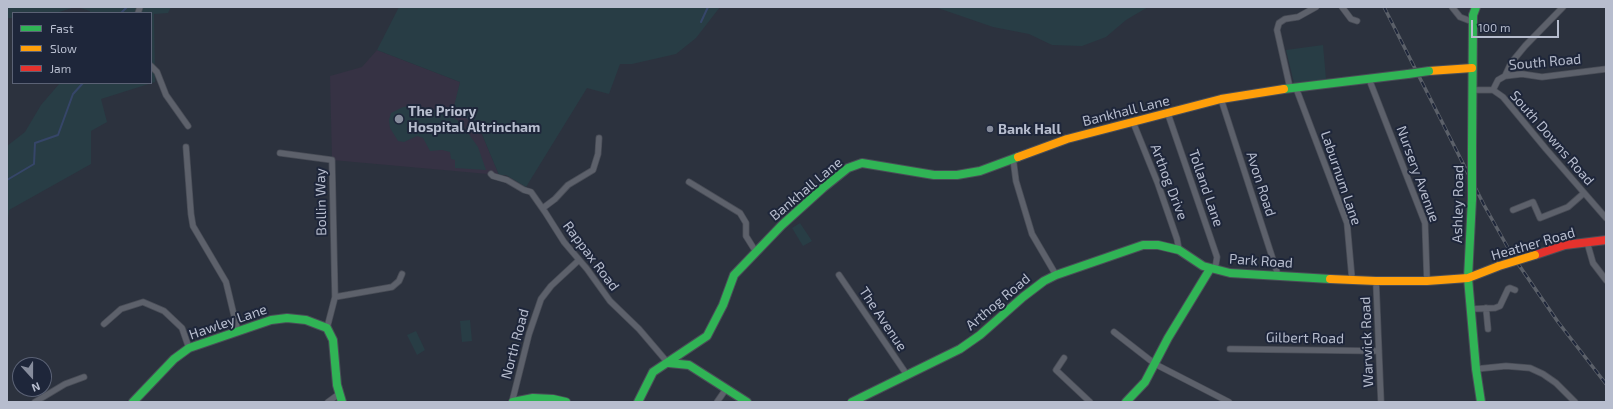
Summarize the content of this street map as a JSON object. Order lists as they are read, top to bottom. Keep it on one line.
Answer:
{"streets":{"street":["South Road","Bankhall Lane","South Downs Road","Nursery Avenue","Laburnum Lane","Arthog Drive","Avon Road","Tolland Lane","Bollin Way","Ashley Road","Heather Road","Rappax Road","Park Road","Arthog Road","The Avenue","Hawley Lane","Gilbert Road","Warwick Road","North Road"]},"crossings":[["South Road","South Downs Road"],["Bankhall Lane","Nursery Avenue"],["Bankhall Lane","Laburnum Lane"],["Bankhall Lane","Arthog Drive"],["Bankhall Lane","Avon Road"],["Bankhall Lane","Tolland Lane"],["Bankhall Lane","Ashley Road"],["Bankhall Lane","Rappax Road"],["South Downs Road","Ashley Road"],["Nursery Avenue","Park Road"],["Laburnum Lane","Park Road"],["Arthog Drive","Arthog Road"],["Avon Road","Park Road"],["Tolland Lane","Park Road"],["Tolland Lane","Arthog Road"],["Bollin Way","Hawley Lane"],["Ashley Road","Heather Road"],["Ashley Road","Park Road"],["Heather Road","Park Road"],["Rappax Road","North Road"],["Park Road","Arthog Road"],["Park Road","Warwick Road"],["Arthog Road","The Avenue"],["Gilbert Road","Warwick Road"]],"places":["The Priory Hospital Altrincham","Bank Hall"],"legend":["Fast","Slow","Jam"],"scale_bar":"100 m","north":"bottom"}
